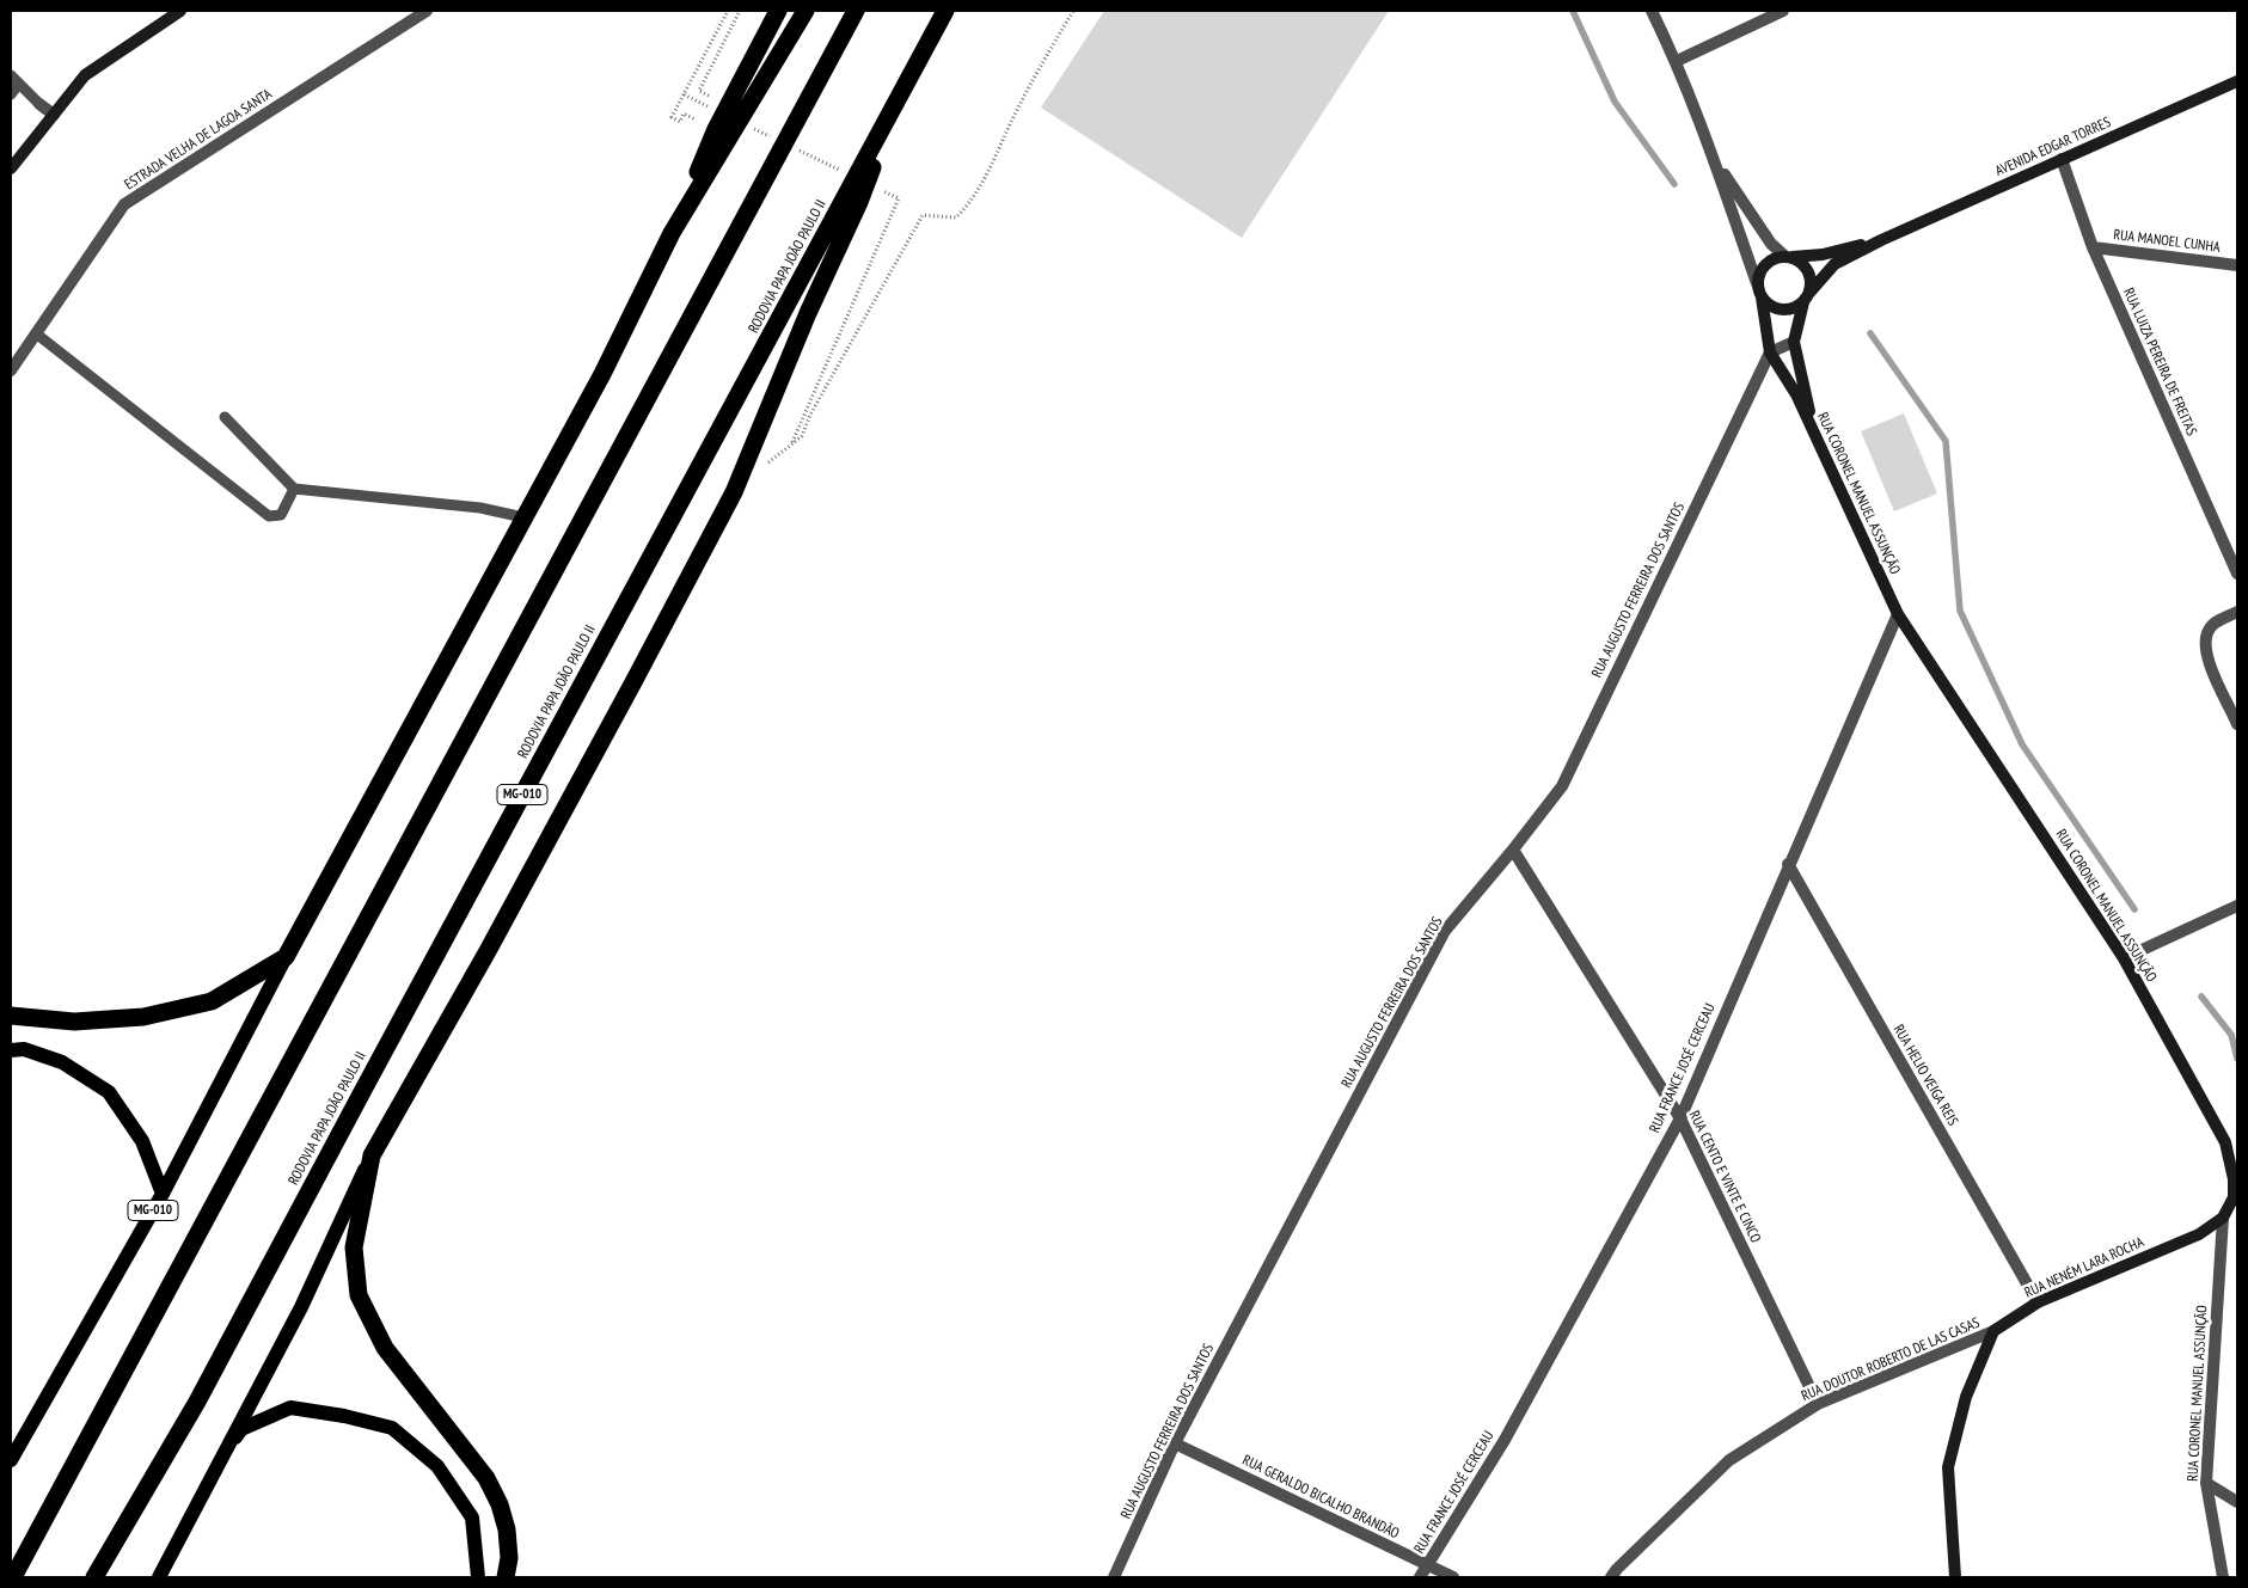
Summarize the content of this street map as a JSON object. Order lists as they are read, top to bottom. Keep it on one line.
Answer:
{"streets":{"highway":["RODOVIA PAPA JOÃO PAULO II","MG-010"],"street":["ESTRADA VELHA DE LAGOA SANTA","AVENIDA EDGAR TORRES","RUA MANOEL CUNHA","RUA LUIZA PEREIRA DE FREITAS","RUA CORONEL MANUEL ASSUNÇÃO","RUA AUGUSTO FERREIRA DOS SANTOS","RUA FRANCE JOSÉ CERCEAU","RUA HELIO VEIGA REIS","RUA CENTO E VINTE E CINCO","RUA NENÉM LARA ROCHA","RUA DOUTOR ROBERTO DE LAS CASAS","RUA GERALDO BICALHO BRANDÃO"]},"crossings":[["AVENIDA EDGAR TORRES","RUA LUIZA PEREIRA DE FREITAS"],["AVENIDA EDGAR TORRES","RUA CORONEL MANUEL ASSUNÇÃO"],["RUA MANOEL CUNHA","RUA LUIZA PEREIRA DE FREITAS"],["RUA CORONEL MANUEL ASSUNÇÃO","RUA AUGUSTO FERREIRA DOS SANTOS"],["RUA CORONEL MANUEL ASSUNÇÃO","RUA FRANCE JOSÉ CERCEAU"],["RUA CORONEL MANUEL ASSUNÇÃO","RUA NENÉM LARA ROCHA"],["RUA AUGUSTO FERREIRA DOS SANTOS","RUA CENTO E VINTE E CINCO"],["RUA AUGUSTO FERREIRA DOS SANTOS","RUA GERALDO BICALHO BRANDÃO"],["RUA FRANCE JOSÉ CERCEAU","RUA HELIO VEIGA REIS"],["RUA FRANCE JOSÉ CERCEAU","RUA CENTO E VINTE E CINCO"],["RUA FRANCE JOSÉ CERCEAU","RUA GERALDO BICALHO BRANDÃO"],["RUA HELIO VEIGA REIS","RUA NENÉM LARA ROCHA"],["RUA CENTO E VINTE E CINCO","RUA DOUTOR ROBERTO DE LAS CASAS"],["RUA NENÉM LARA ROCHA","RUA DOUTOR ROBERTO DE LAS CASAS"]]}
